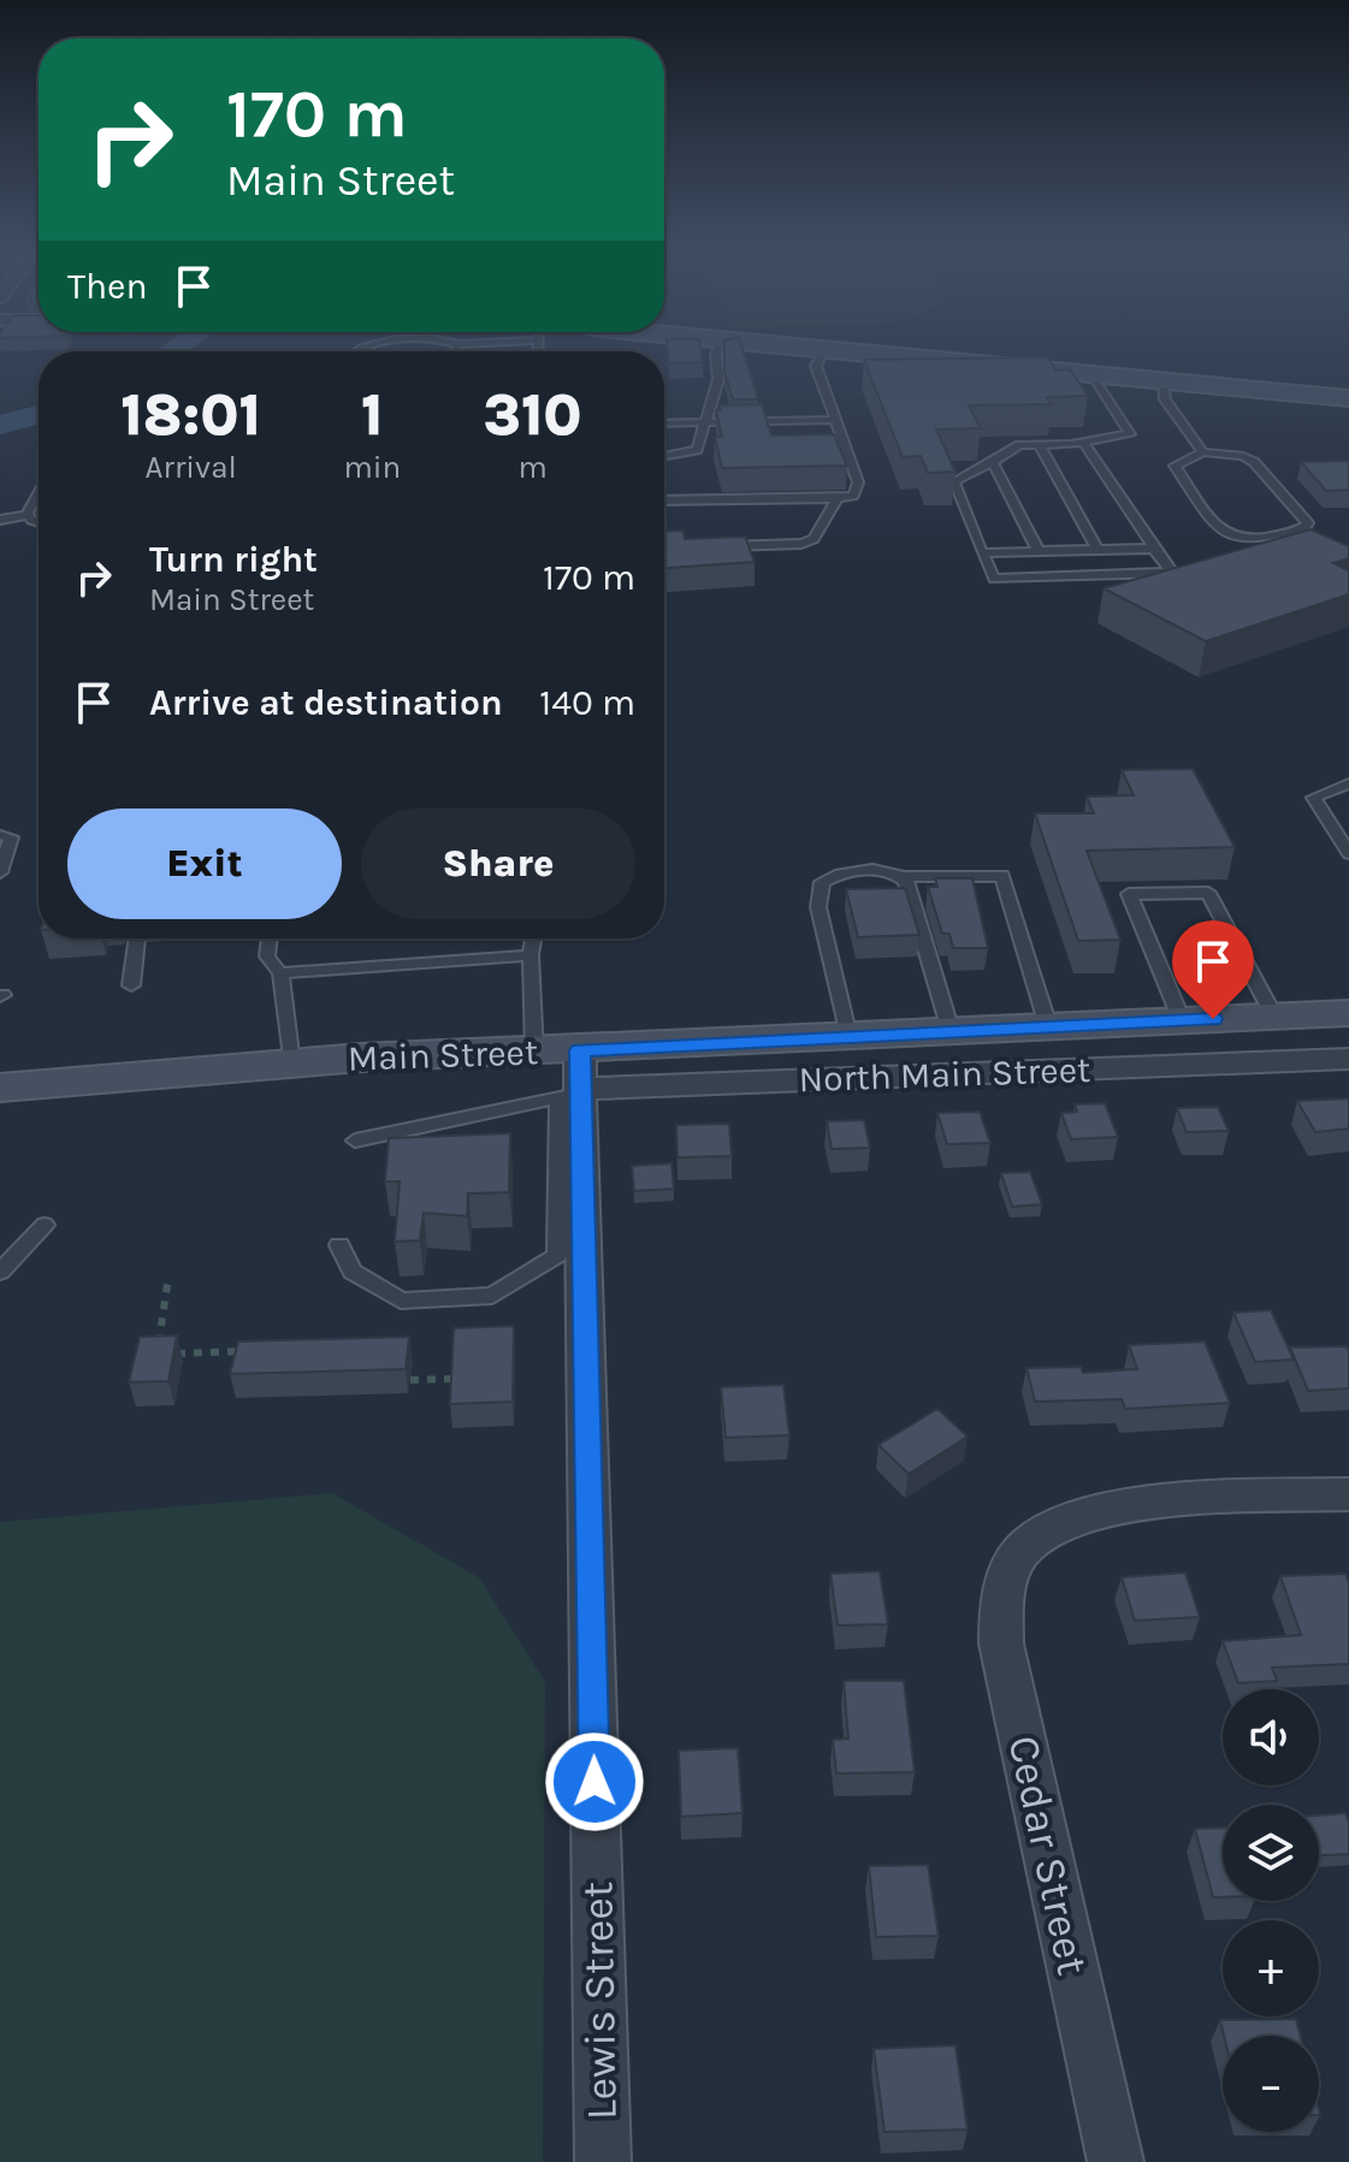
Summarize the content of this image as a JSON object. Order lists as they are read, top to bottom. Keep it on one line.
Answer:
{"streets":{"street":["Main Street","North Main Street","Cedar Street","Lewis Street"]},"crossings":[["Main Street","North Main Street"],["Main Street","Lewis Street"],["North Main Street","Lewis Street"]],"page":{"turn":["170 m","Main Street"],"then":"Then","eta":["18:01","Arrival","1","min","310","m"],"list":[{"name":"Turn right","note":"Main Street","value":"170 m"},{"name":"Arrive at destination","value":"140 m"}],"buttons":["Exit","Share"],"map_buttons":["+","−"]}}
